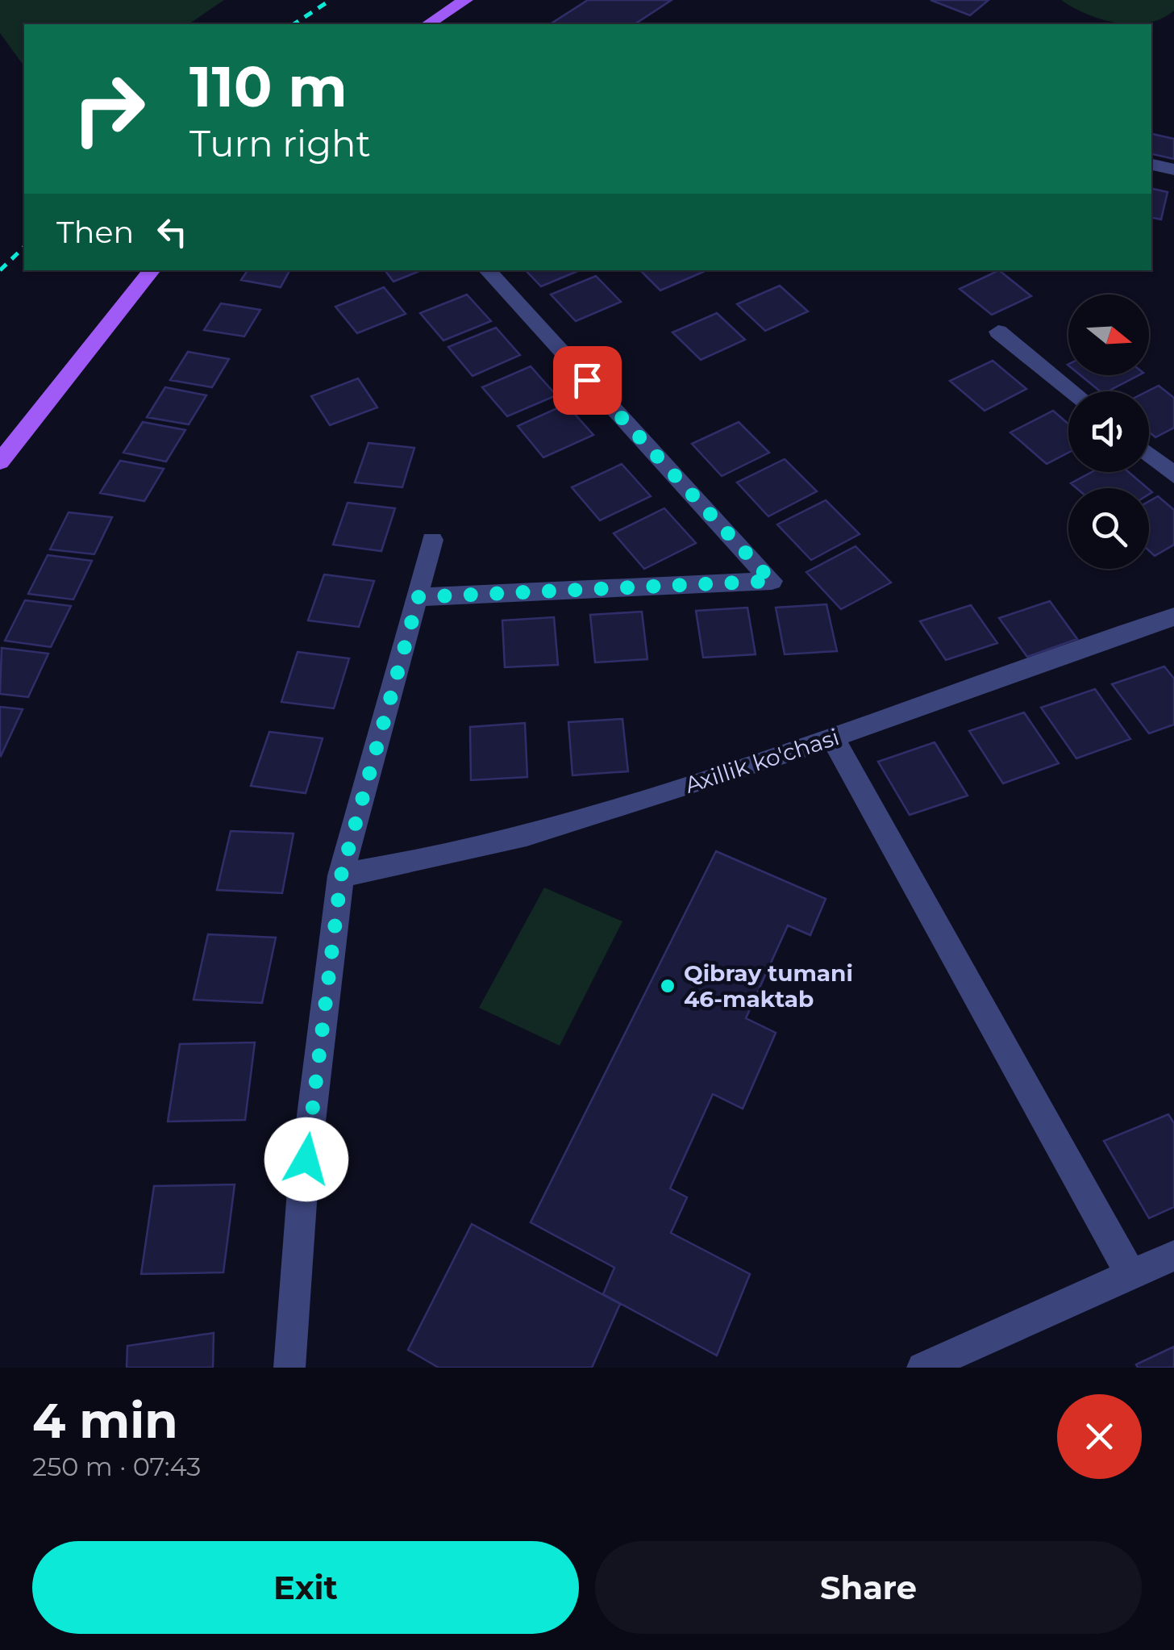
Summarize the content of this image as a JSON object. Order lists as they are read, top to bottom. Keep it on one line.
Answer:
{"streets":{"street":["Axillik ko'chasi"]},"places":["Qibray tumani 46-maktab"],"north":"right","page":{"turn":["110 m","Turn right"],"then":"Then","heading":["4 min","250 m · 07:43"],"buttons":["Exit","Share"]}}
